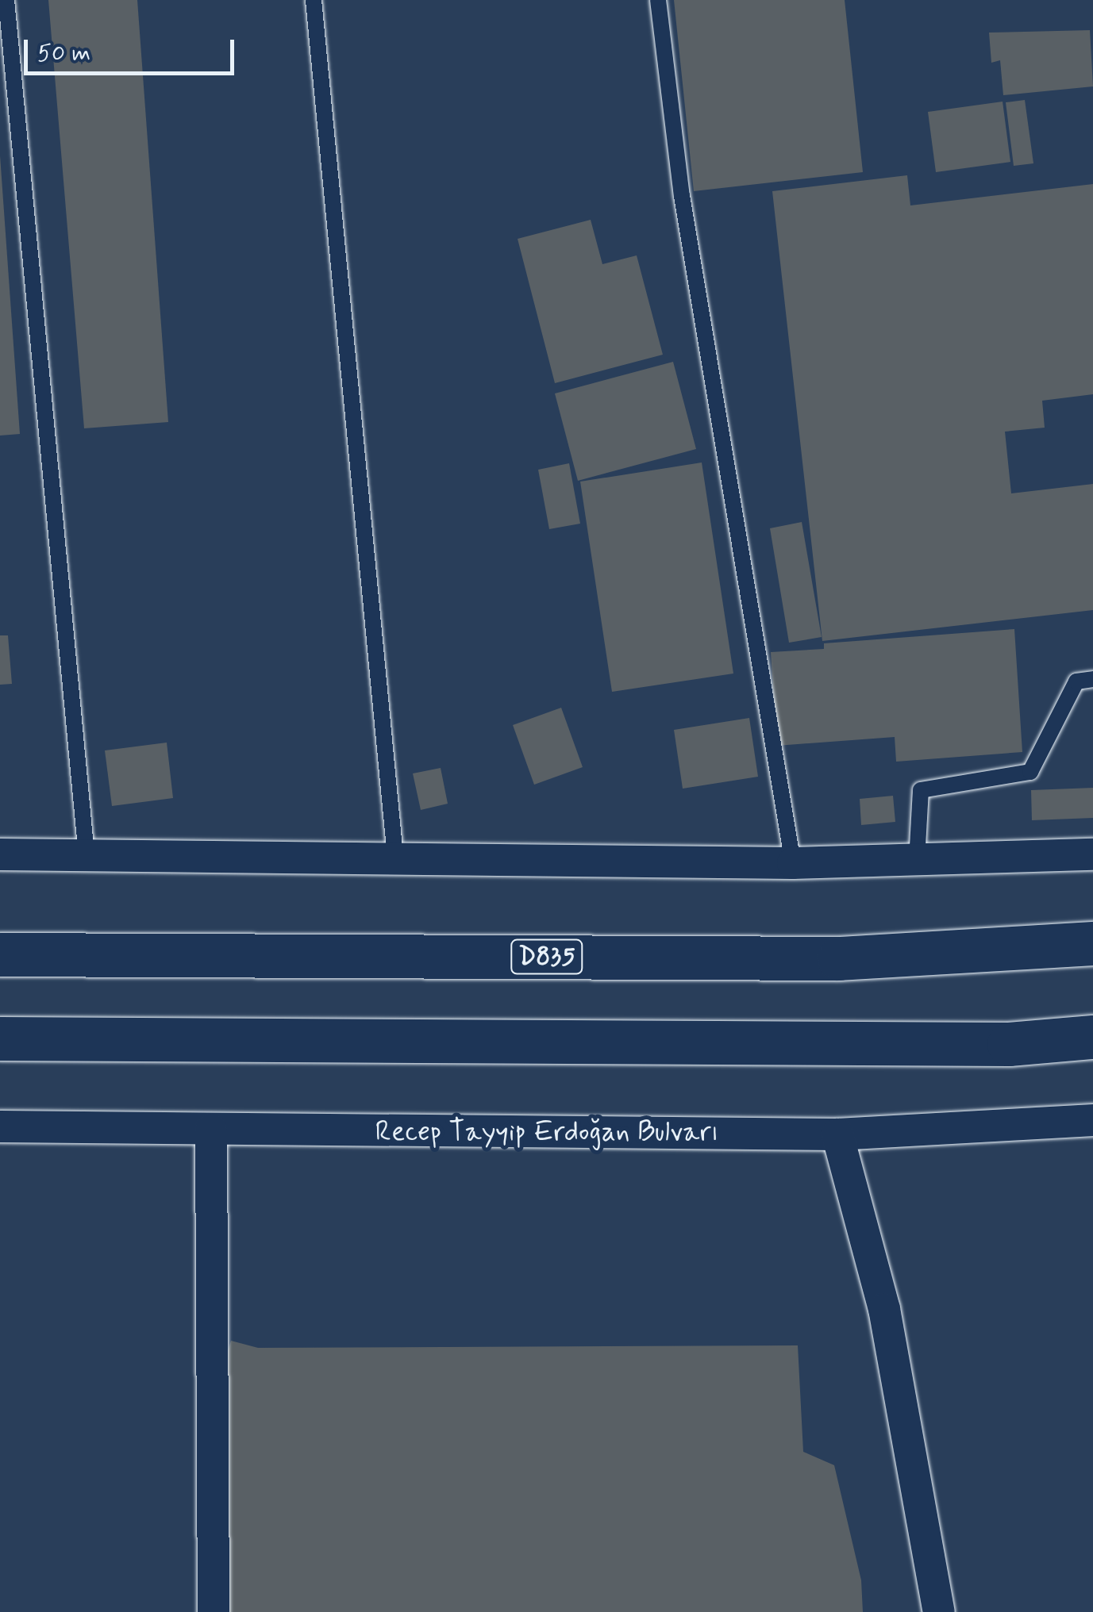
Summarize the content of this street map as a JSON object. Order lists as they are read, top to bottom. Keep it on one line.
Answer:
{"streets":{"highway":["D835"],"street":["Recep Tayyip Erdoğan Bulvarı"]},"scale_bar":"50 m"}
